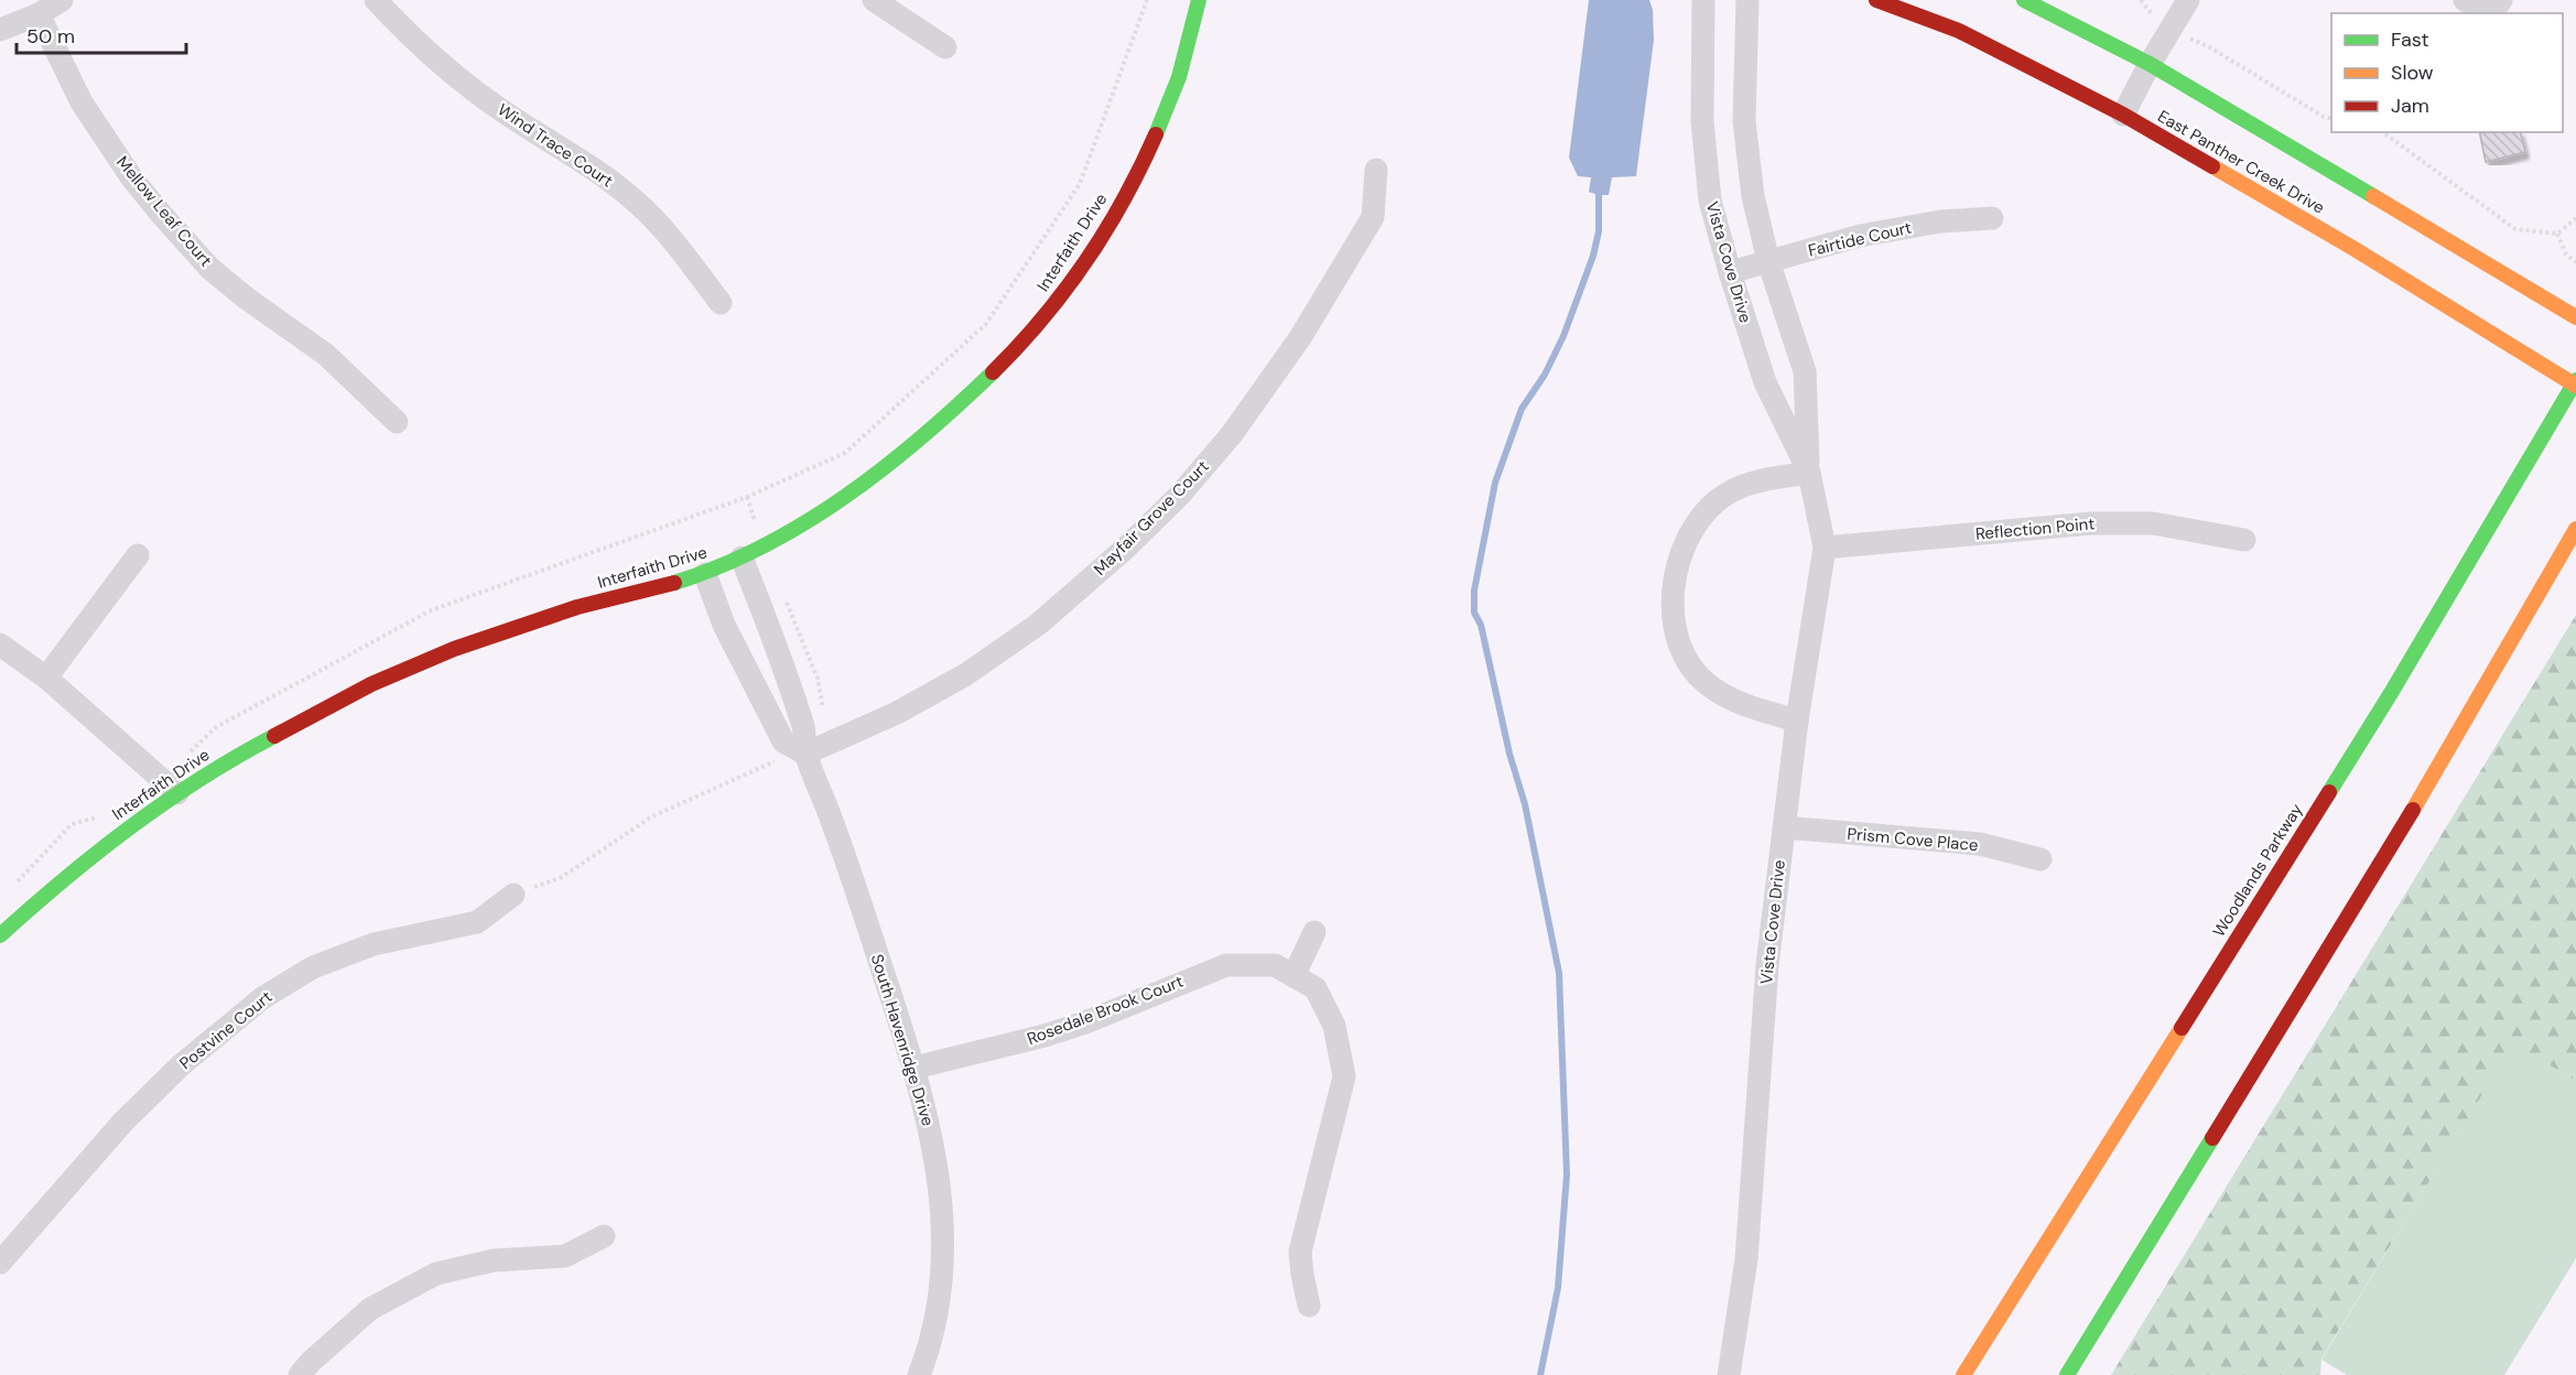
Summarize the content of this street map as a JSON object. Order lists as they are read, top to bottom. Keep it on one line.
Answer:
{"streets":{"street":["Wind Trace Court","East Panther Creek Drive","Mellow Leaf Court","Fairtide Court","Interfaith Drive","Vista Cove Drive","Mayfair Grove Court","Reflection Point","Prism Cove Place","Woodlands Parkway","Rosedale Brook Court","Postvine Court","South Havenridge Drive"]},"crossings":[["East Panther Creek Drive","Woodlands Parkway"],["Fairtide Court","Vista Cove Drive"],["Interfaith Drive","South Havenridge Drive"],["Vista Cove Drive","Reflection Point"],["Vista Cove Drive","Prism Cove Place"],["Mayfair Grove Court","South Havenridge Drive"],["Rosedale Brook Court","South Havenridge Drive"]],"legend":["Fast","Slow","Jam"],"scale_bar":"50 m"}
